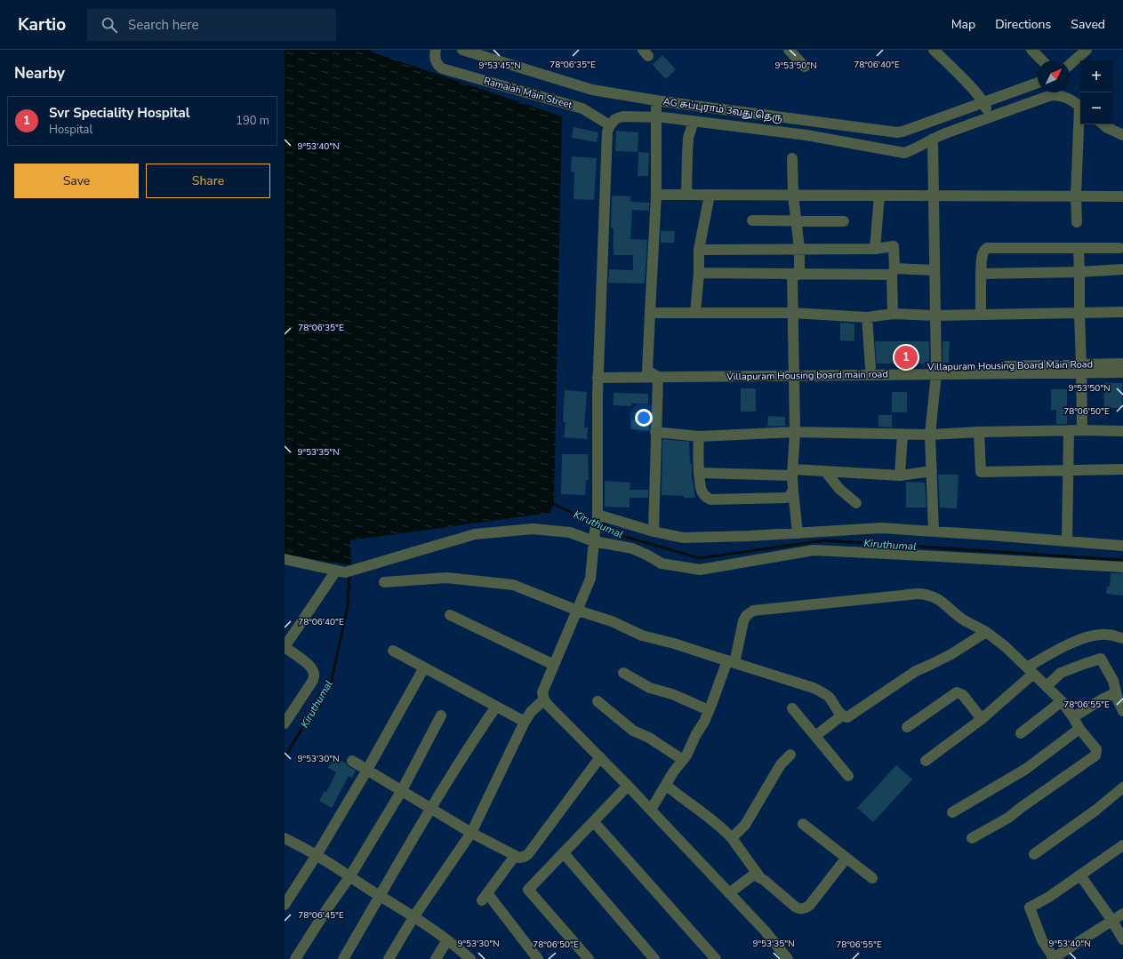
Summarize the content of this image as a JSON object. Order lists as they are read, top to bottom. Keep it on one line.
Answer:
{"streets":{"street":["Ramaiah Main Street","AG சுப்புராம் 3வது தெரு","Villapuram Housing Board Main Road","Villapuram Housing board main road"]},"crossings":[["Villapuram Housing Board Main Road","Villapuram Housing board main road"]],"water":["Kiruthumal"],"north":"top right","page":{"header":"Kartio","search":"Search here","nav":["Map","Directions","Saved"],"heading":"Nearby","map_buttons":["+","−"],"list":[{"mark":"1","name":"Svr Speciality Hospital","note":"Hospital","value":"190 m"}],"buttons":["Save","Share"],"pins":"1"},"coordinates":["78°06'35\"E","78°06'40\"E","9°53'45\"N","9°53'50\"N","9°53'40\"N","78°06'50\"E","9°53'35\"N","78°06'55\"E","9°53'30\"N","78°06'45\"E"]}
